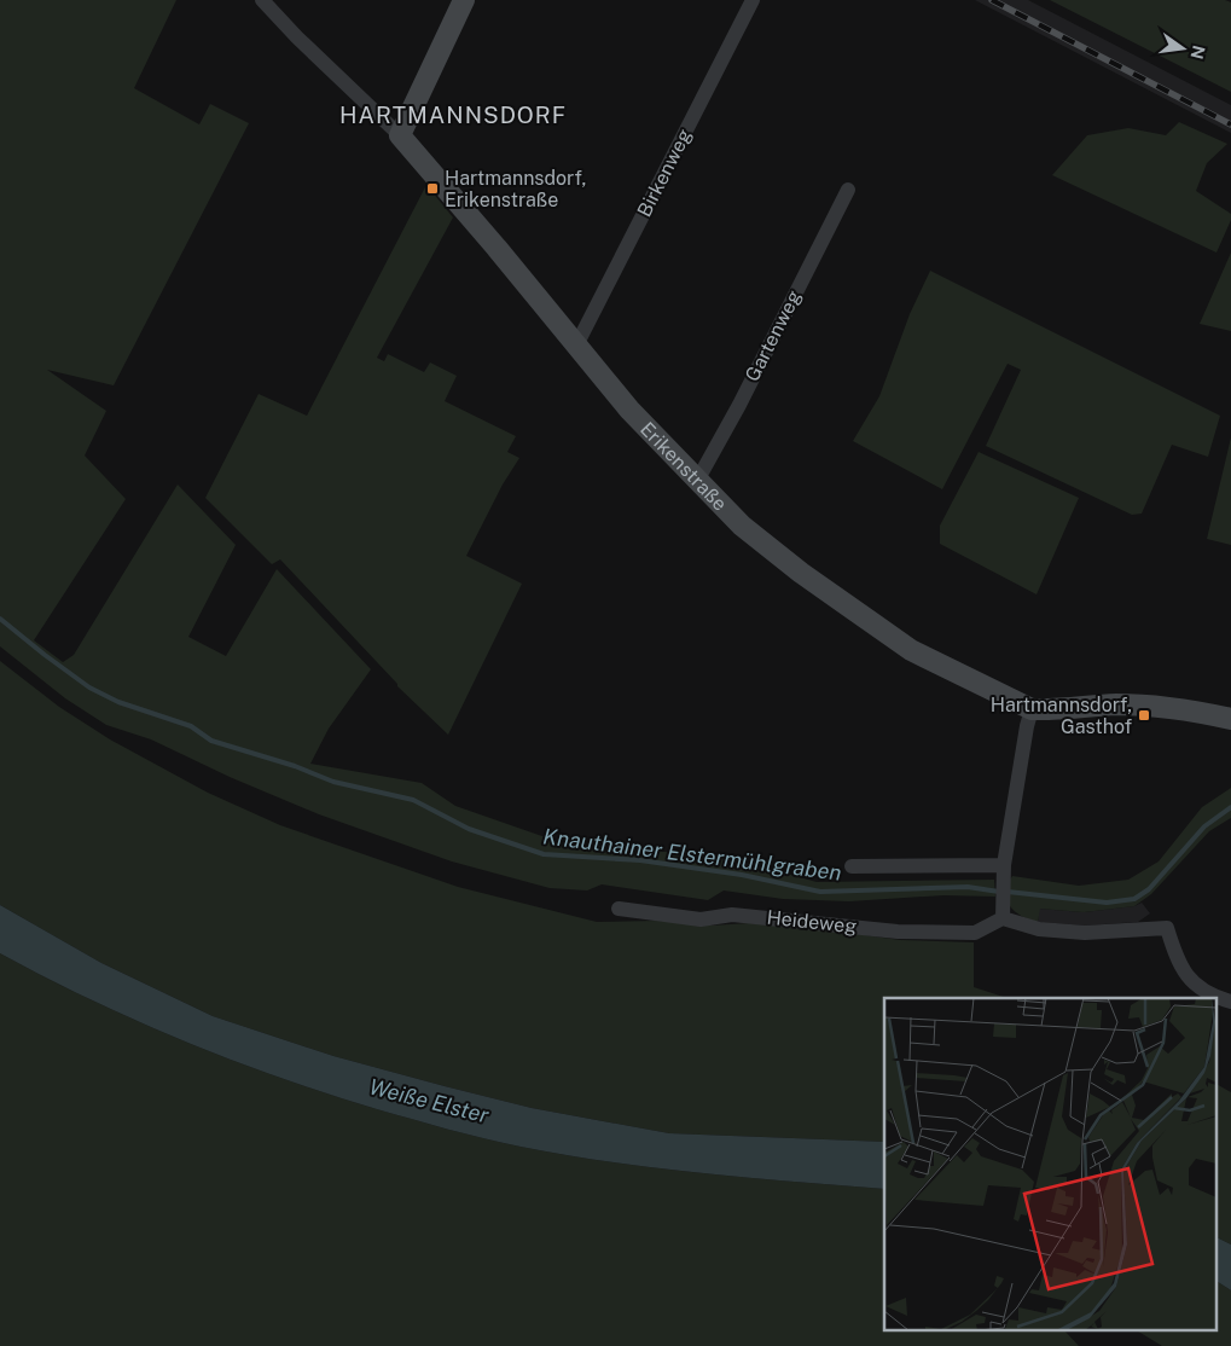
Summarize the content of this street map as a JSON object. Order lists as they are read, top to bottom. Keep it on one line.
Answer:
{"streets":{"street":["Birkenweg","Gartenweg","Erikenstraße","Heideweg"]},"crossings":[["Birkenweg","Erikenstraße"],["Gartenweg","Erikenstraße"]],"districts":["HARTMANNSDORF"],"water":["Knauthainer Elstermühlgraben","Weiße Elster"],"places":{"transit":["Hartmannsdorf, Erikenstraße","Hartmannsdorf, Gasthof"]},"north":"right"}
